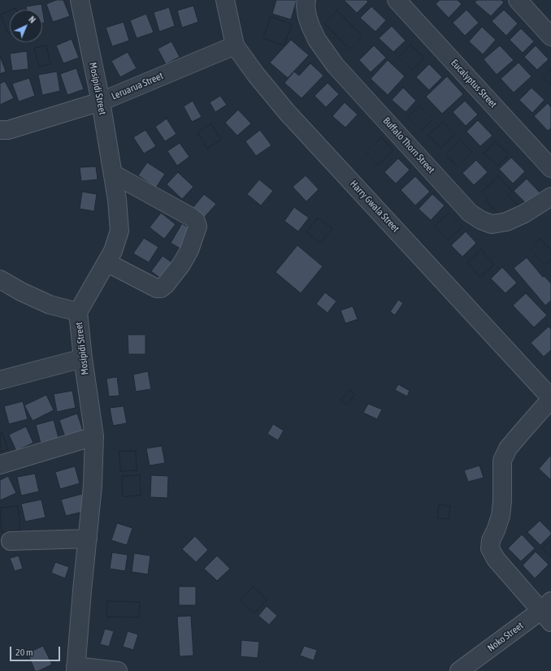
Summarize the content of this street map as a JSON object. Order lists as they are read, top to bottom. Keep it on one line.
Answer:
{"streets":{"street":["Eucalyptus Street","Leruarua Street","Mosipidi Street","Buffalo Thorn Street","Harry Gwala Street","Noko Street"]},"crossings":[["Leruarua Street","Mosipidi Street"],["Leruarua Street","Harry Gwala Street"]],"scale_bar":"20 m","north":"top right"}
